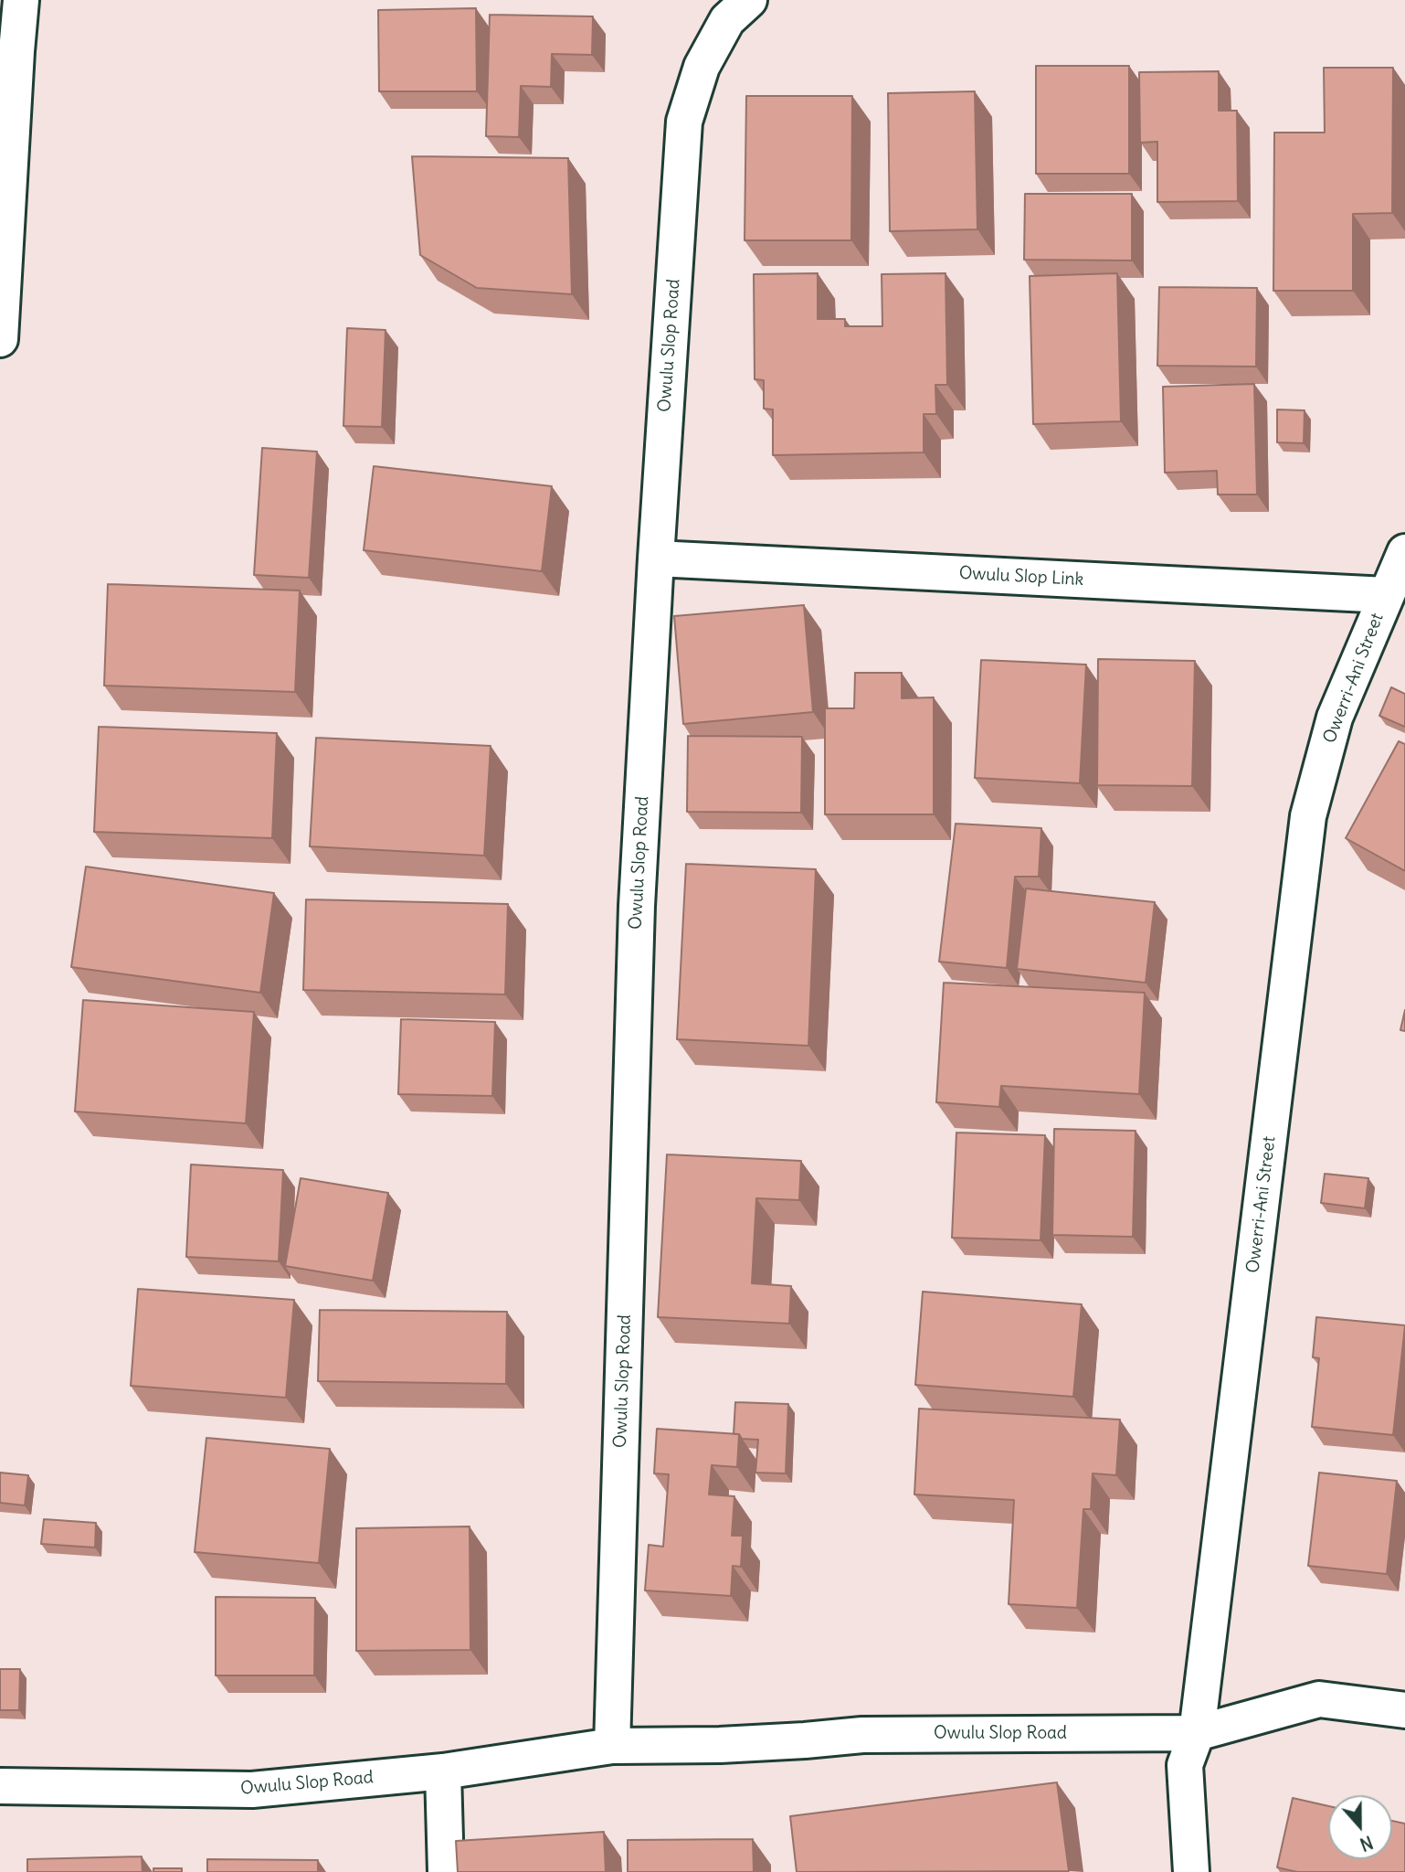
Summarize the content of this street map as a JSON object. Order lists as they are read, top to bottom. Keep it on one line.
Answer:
{"streets":{"street":["Owulu Slop Road","Owulu Slop Link","Owerri-Ani Street"]},"crossings":[["Owulu Slop Road","Owulu Slop Link"],["Owulu Slop Road","Owerri-Ani Street"],["Owulu Slop Link","Owerri-Ani Street"]],"north":"bottom"}
